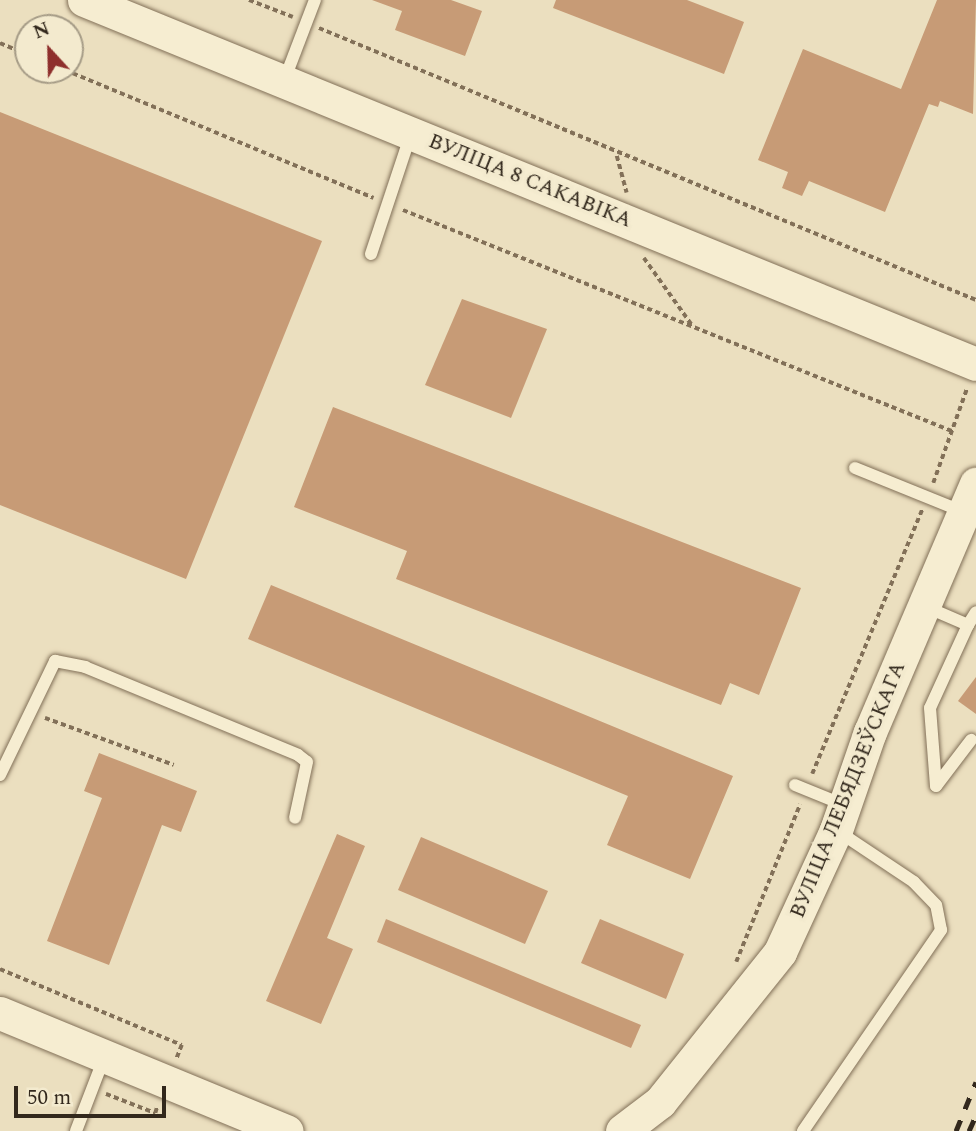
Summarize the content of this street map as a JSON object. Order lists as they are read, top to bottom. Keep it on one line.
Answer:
{"streets":{"main road":["ВУЛІЦА 8 САКАВІКА","ВУЛІЦА ЛЕБЯДЗЕЎСКАГА"]},"scale_bar":"50 m","north":"top"}
